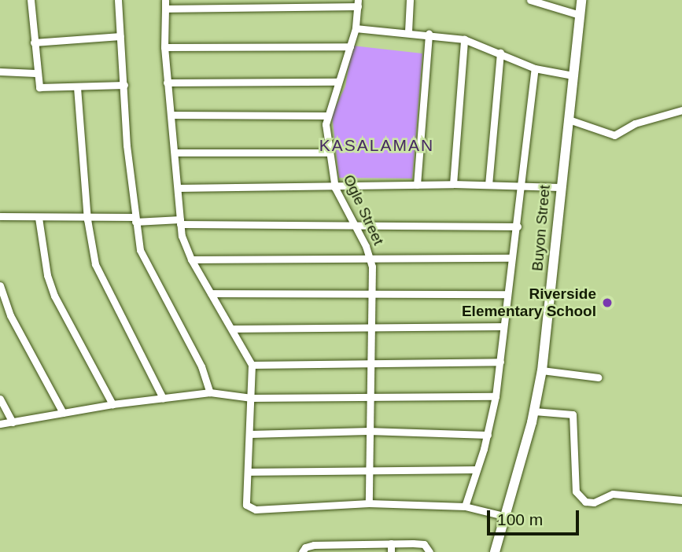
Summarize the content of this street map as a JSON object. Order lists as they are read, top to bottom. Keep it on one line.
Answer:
{"streets":{"main road":["Buyon Street"],"street":["Ogle Street"]},"districts":["KASALAMAN"],"places":["Riverside Elementary School"],"scale_bar":"100 m"}
